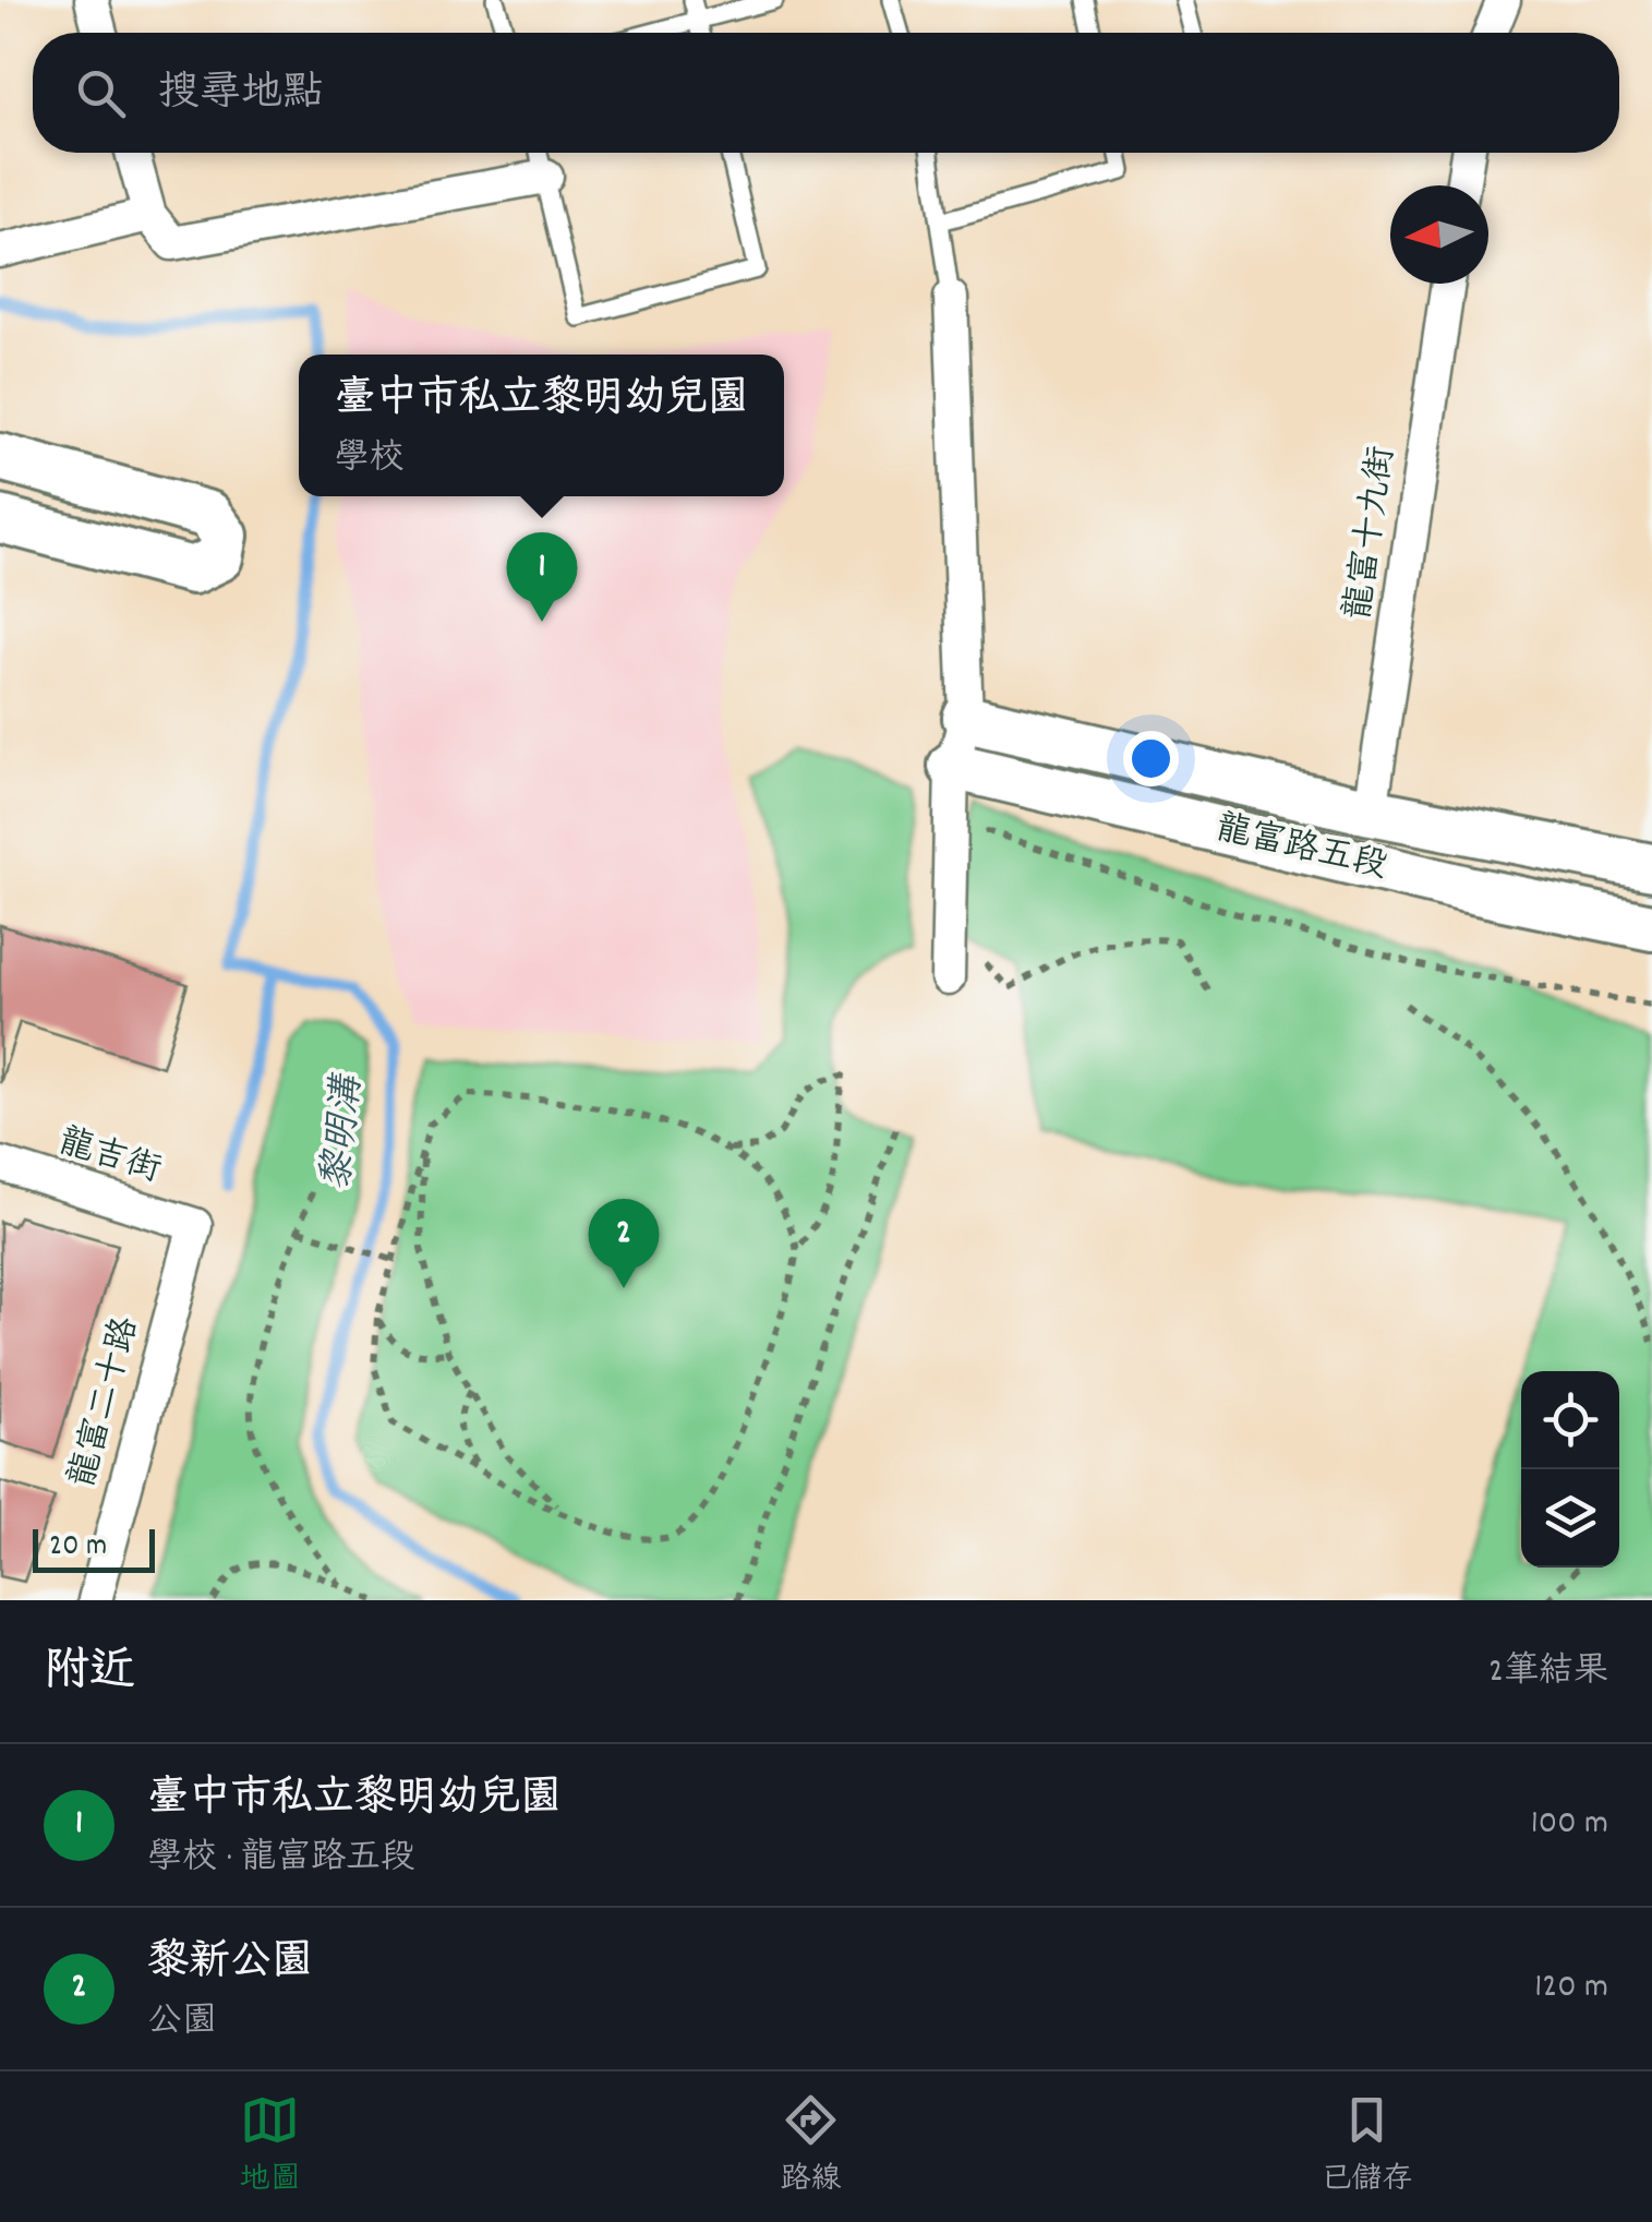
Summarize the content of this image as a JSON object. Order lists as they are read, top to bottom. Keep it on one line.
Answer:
{"streets":{"street":["龍富十九街","龍富路五段","龍吉街","龍富二十路"]},"crossings":[["龍富十九街","龍富路五段"],["龍吉街","龍富二十路"]],"water":["黎明溝"],"scale_bar":"20 m","north":"left","page":{"search":"搜尋地點","popup":["臺中市私立黎明幼兒園","學校"],"pins":["1","2"],"scale":"20 m","heading":["附近","2筆結果"],"list":[{"mark":"1","name":"臺中市私立黎明幼兒園","note":"學校 · 龍富路五段","value":"100 m"},{"mark":"2","name":"黎新公園","note":"公園","value":"120 m"}],"nav":["地圖","路線","已儲存"]}}
